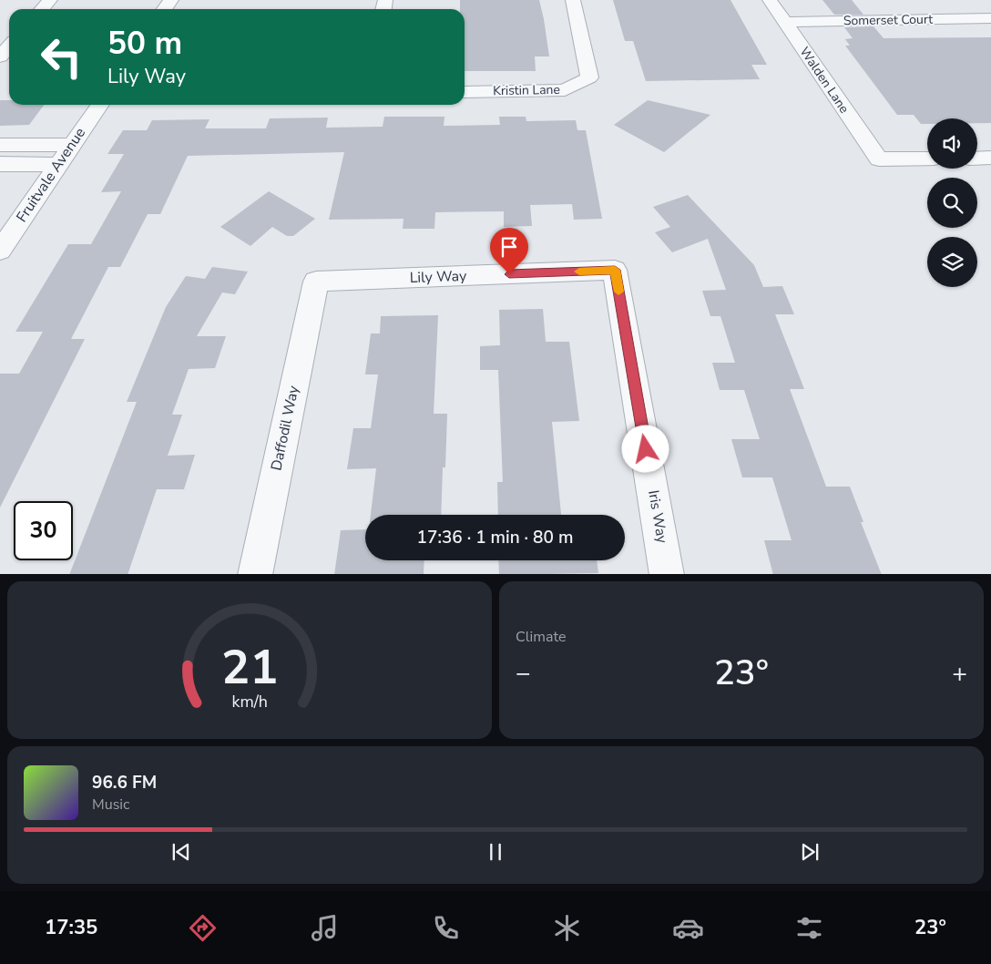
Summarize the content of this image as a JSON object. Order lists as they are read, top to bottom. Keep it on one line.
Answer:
{"streets":{"street":["Somerset Court","Walden Lane","Kristin Lane","Fruitvale Avenue","Lily Way","Daffodil Way","Iris Way"]},"crossings":[["Somerset Court","Walden Lane"],["Lily Way","Daffodil Way"],["Lily Way","Iris Way"]],"page":{"turn":["50 m","Lily Way"],"limit":"30","trip":"17:36 · 1 min · 80 m","tile":"Climate","heat":["−","23°","+"],"song":["96.6 FM","Music"],"tabs":["17:35","23°"],"gauge":["21","km/h"]}}
